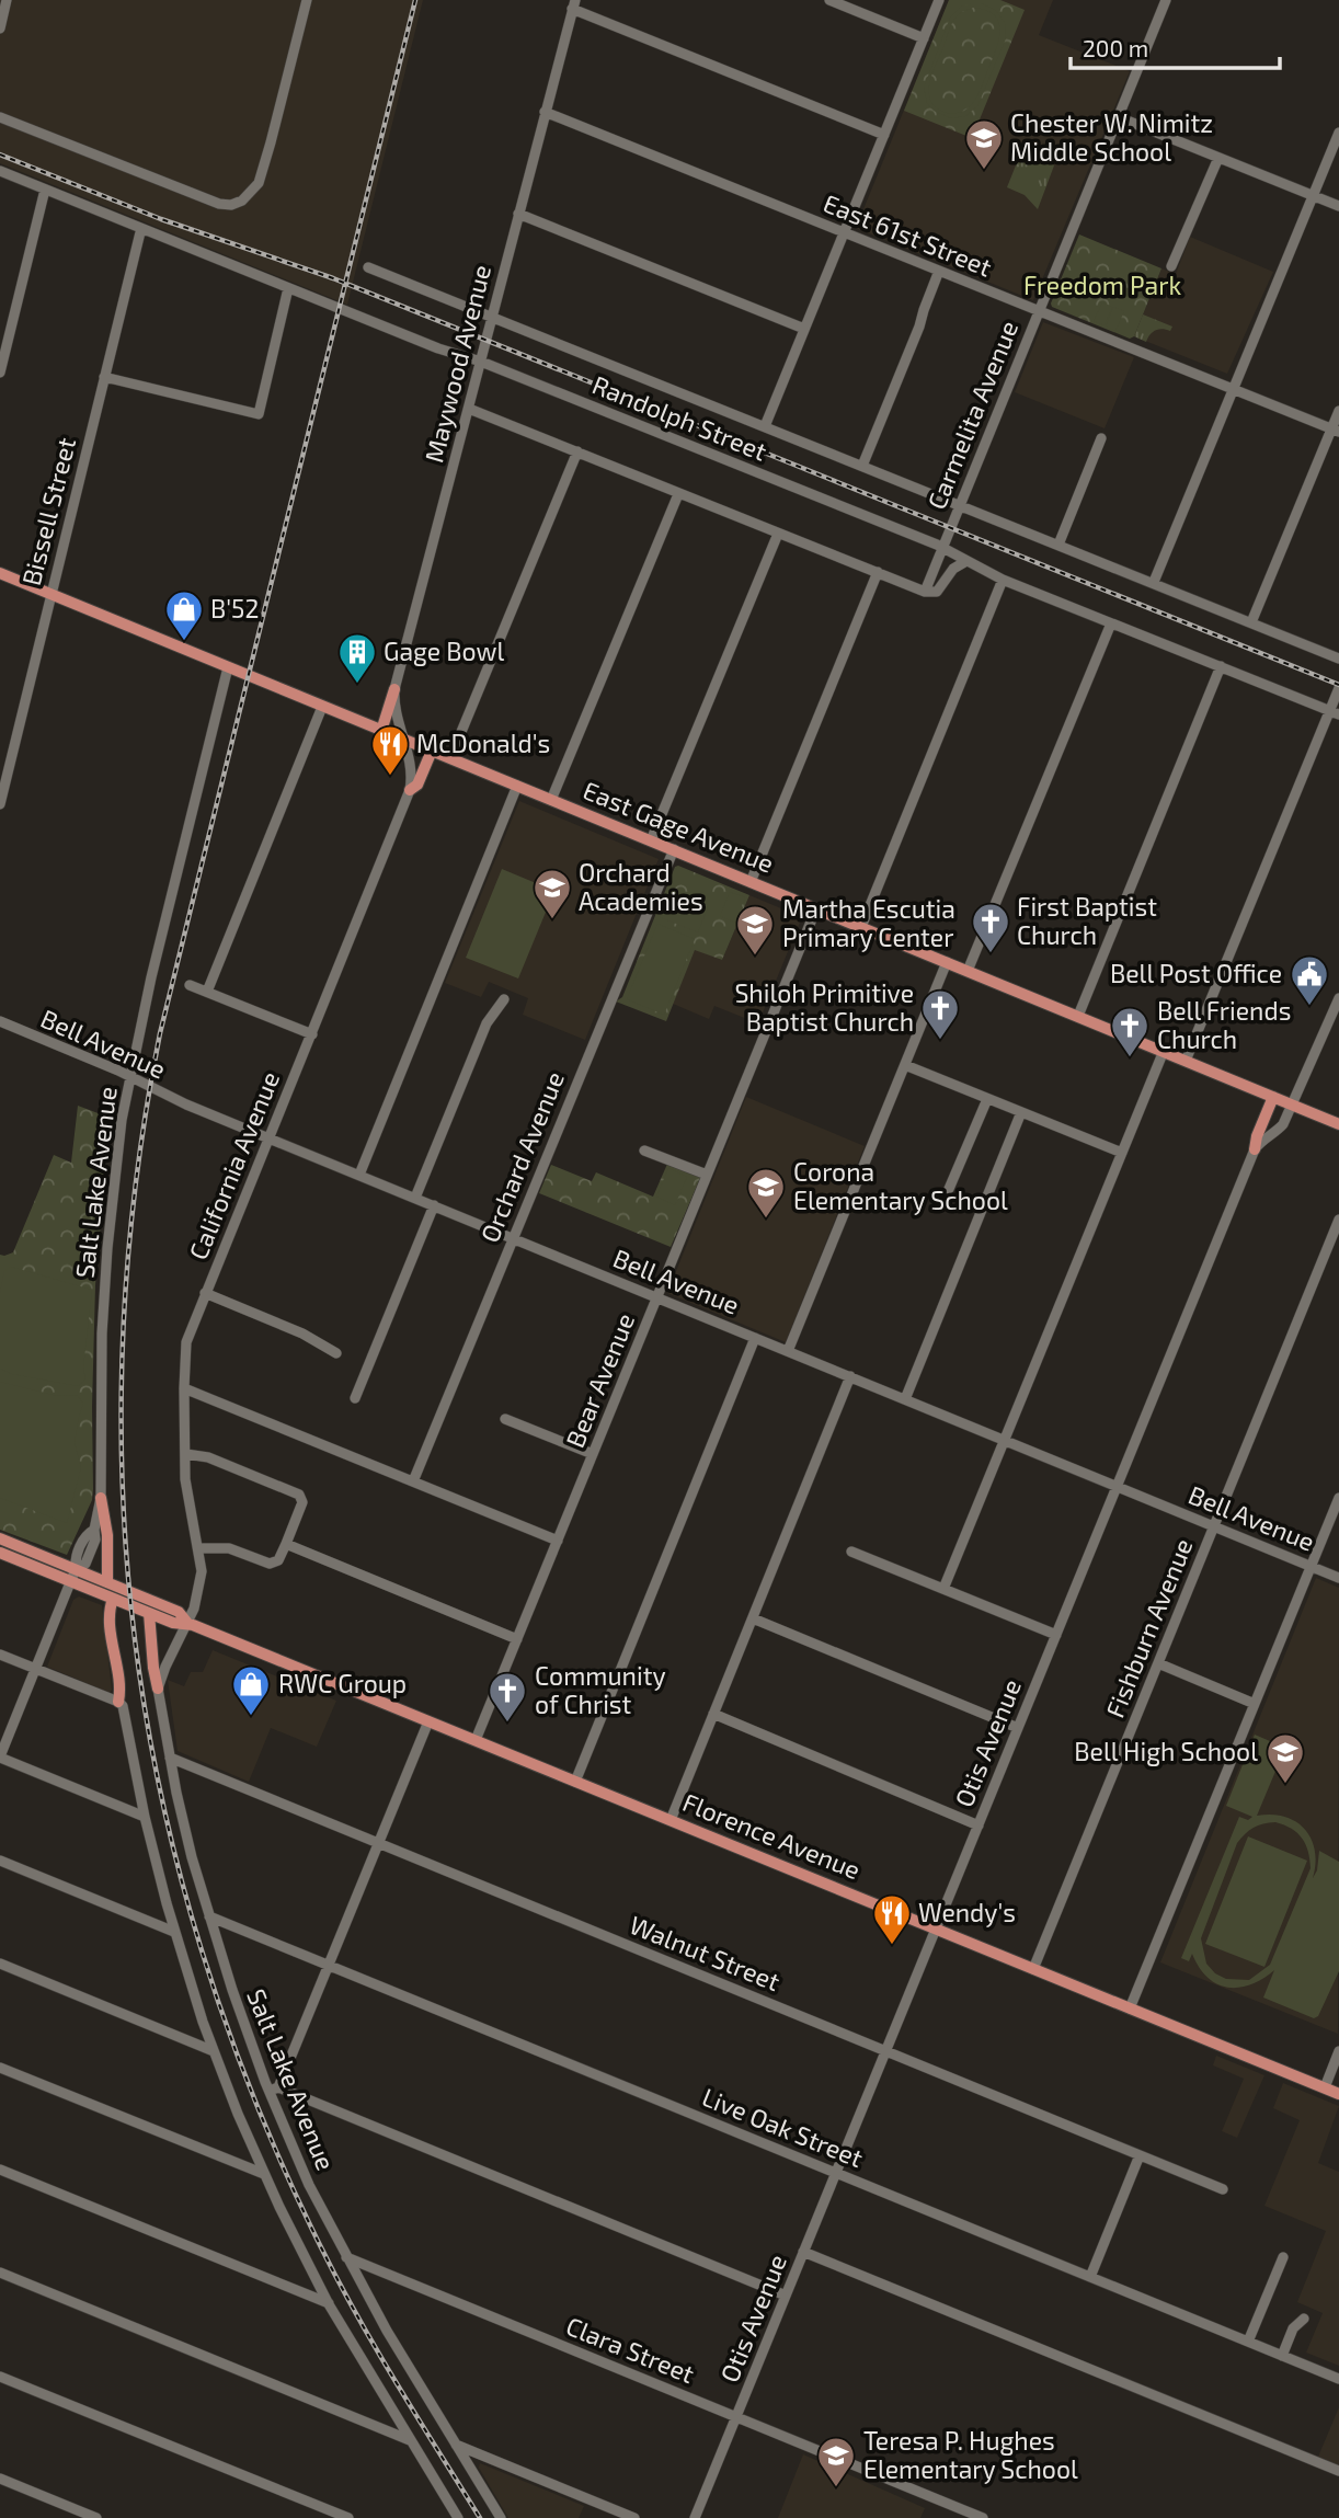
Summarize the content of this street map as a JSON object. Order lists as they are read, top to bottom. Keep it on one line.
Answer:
{"streets":{"main road":["East Gage Avenue","Florence Avenue"],"street":["East 61st Street","Maywood Avenue","Carmelita Avenue","Randolph Street","Bissell Street","Bell Avenue","Orchard Avenue","California Avenue","Salt Lake Avenue","Bear Avenue","Fishburn Avenue","Otis Avenue","Walnut Street","Live Oak Street","Clara Street"]},"crossings":[["East 61st Street","Maywood Avenue"],["East 61st Street","Carmelita Avenue"],["Maywood Avenue","Randolph Street"],["Maywood Avenue","East Gage Avenue"],["Maywood Avenue","California Avenue"],["Carmelita Avenue","Randolph Street"],["Randolph Street","Bissell Street"],["Bissell Street","East Gage Avenue"],["East Gage Avenue","Orchard Avenue"],["East Gage Avenue","California Avenue"],["East Gage Avenue","Salt Lake Avenue"],["East Gage Avenue","Bear Avenue"],["East Gage Avenue","Otis Avenue"],["Bell Avenue","Orchard Avenue"],["Bell Avenue","California Avenue"],["Bell Avenue","Salt Lake Avenue"],["Bell Avenue","Bear Avenue"],["Bell Avenue","Fishburn Avenue"],["Bell Avenue","Otis Avenue"],["California Avenue","Florence Avenue"],["Salt Lake Avenue","Walnut Street"],["Salt Lake Avenue","Live Oak Street"],["Salt Lake Avenue","Clara Street"],["Bear Avenue","Florence Avenue"],["Fishburn Avenue","Florence Avenue"],["Otis Avenue","Florence Avenue"],["Otis Avenue","Walnut Street"],["Otis Avenue","Live Oak Street"],["Otis Avenue","Clara Street"]],"parks":["Freedom Park"],"places":{"school or university":["Chester W. Nimitz Middle School","Orchard Academies","Martha Escutia Primary Center","Corona Elementary School","Bell High School","Teresa P. Hughes Elementary School"],"shop":["B'52","RWC Group"],"building":["Gage Bowl"],"restaurant":["McDonald's","Wendy's"],"church":["First Baptist Church","Shiloh Primitive Baptist Church","Bell Friends Church","Community of Christ"],"public building":["Bell Post Office"]},"scale_bar":"200 m"}
